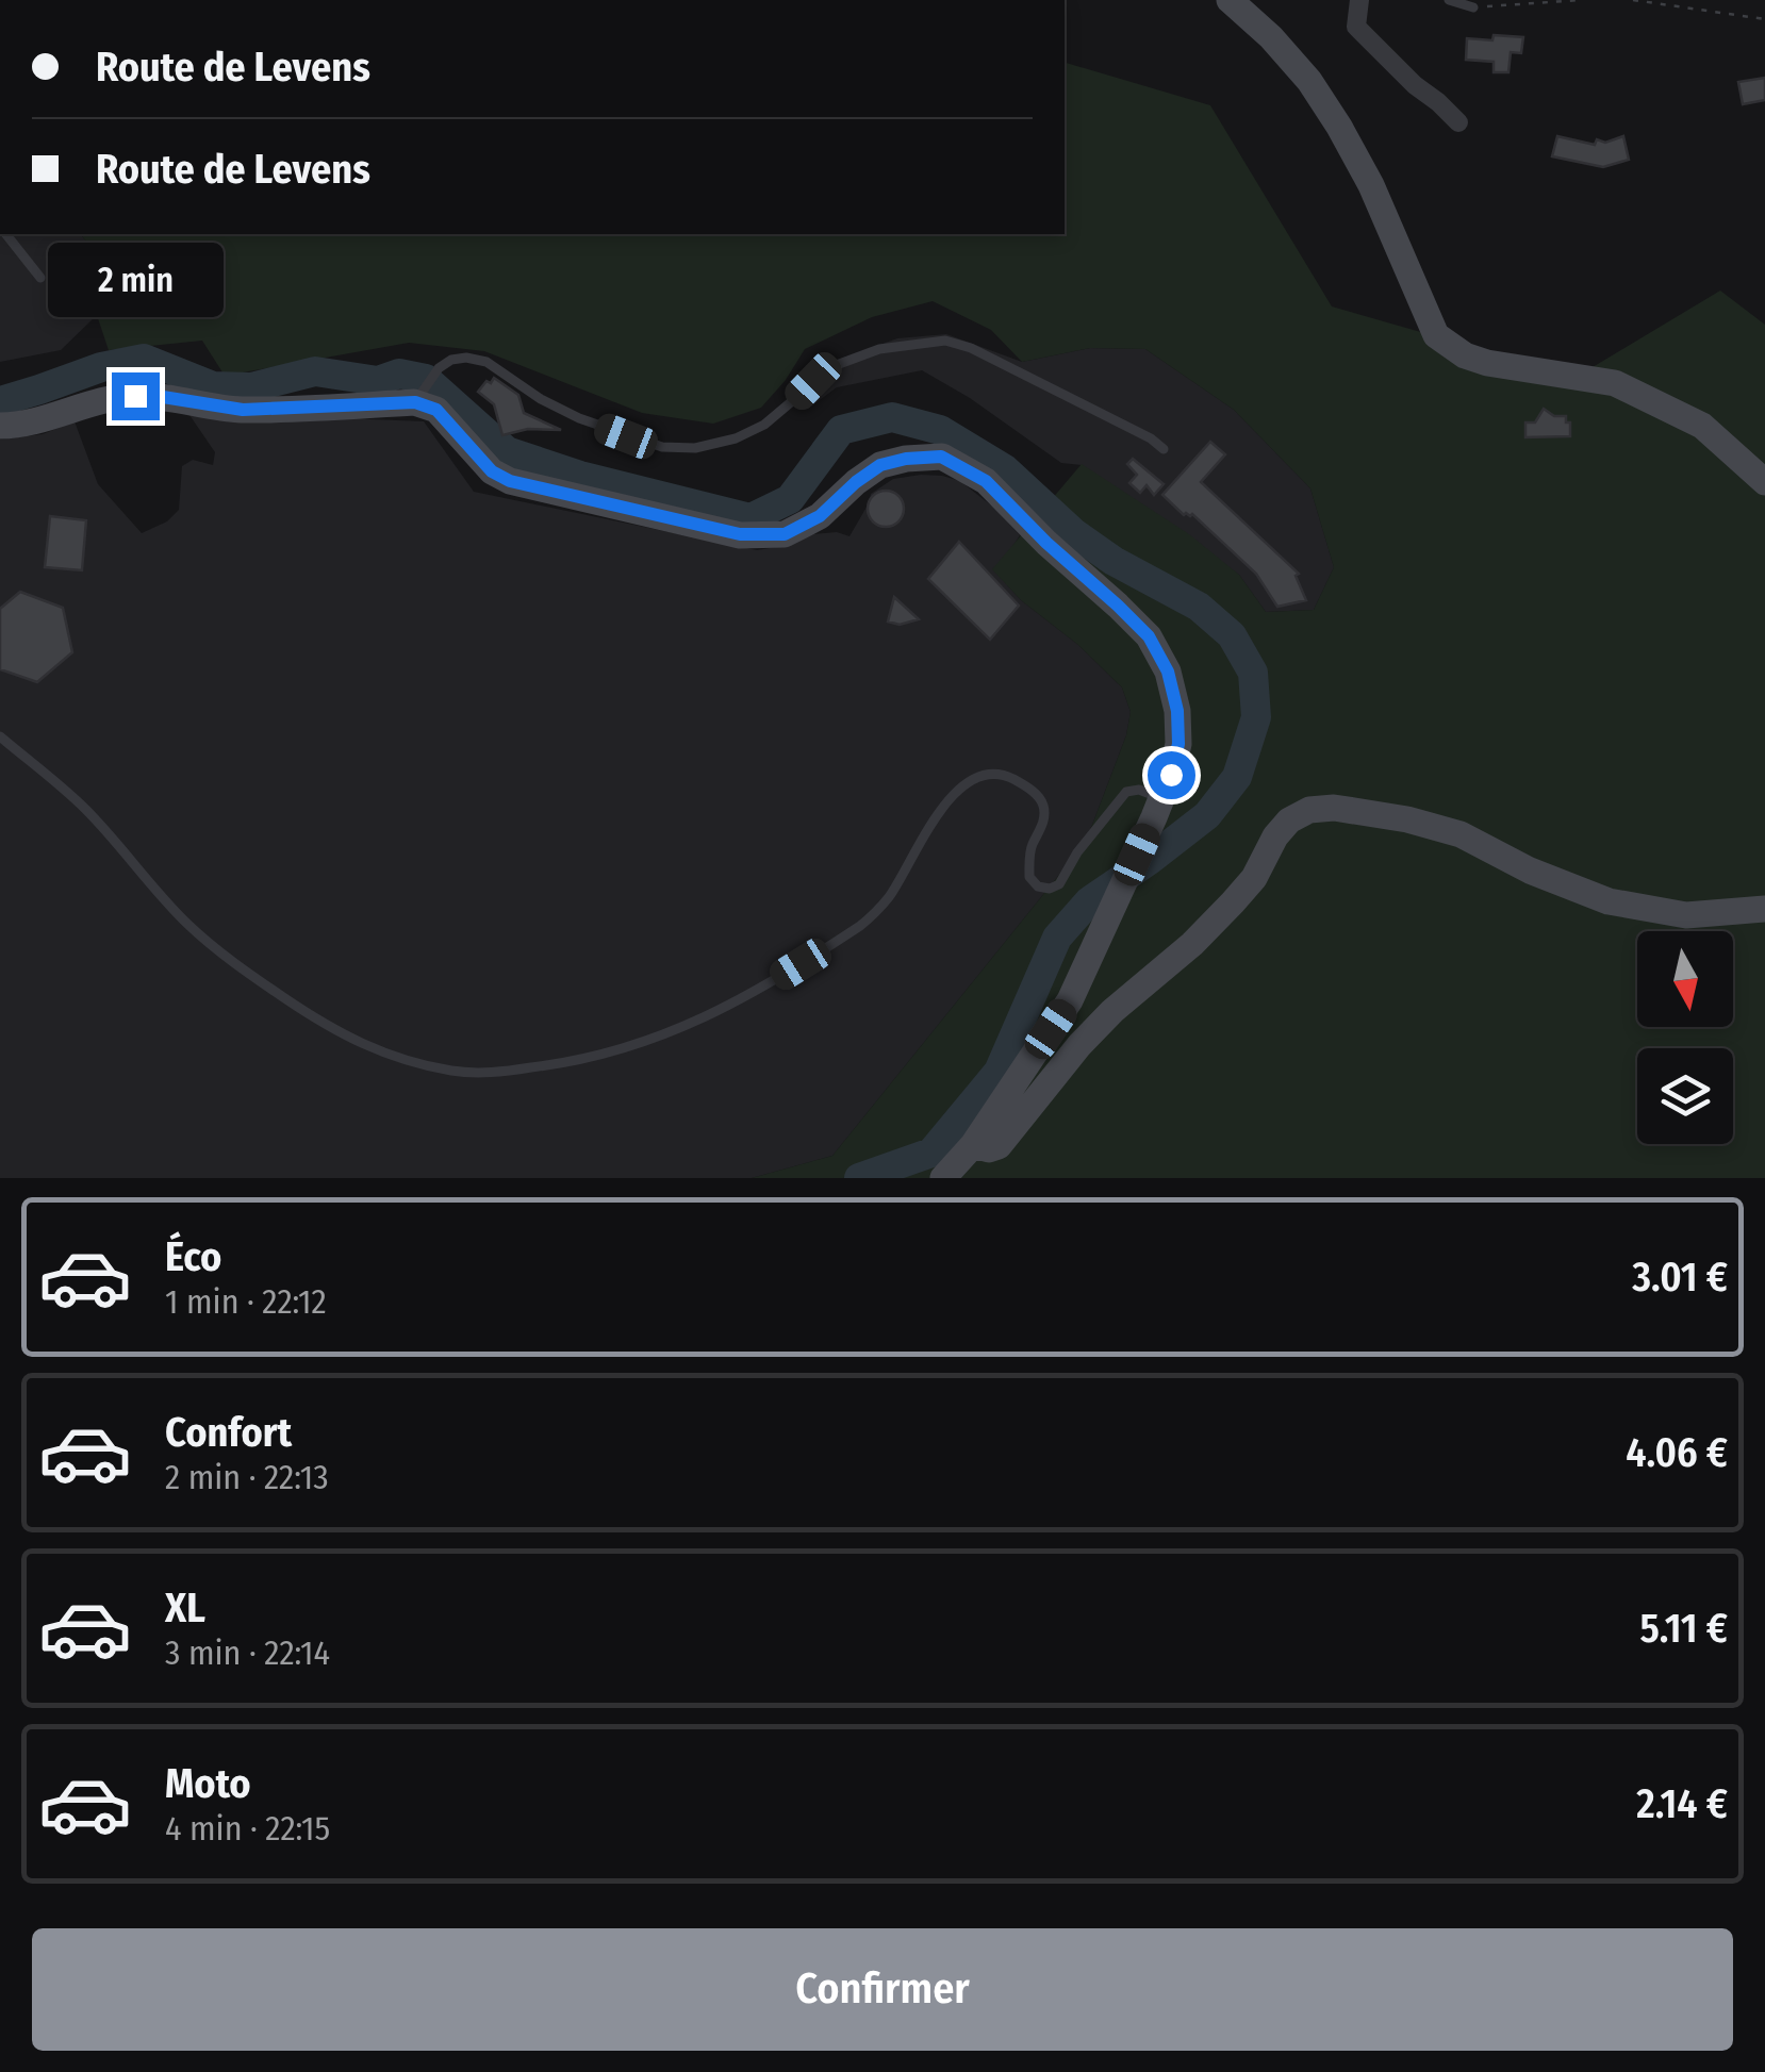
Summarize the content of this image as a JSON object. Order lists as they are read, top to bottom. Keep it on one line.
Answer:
{"north":"bottom","page":{"banner":["Route de Levens","Route de Levens"],"bubble":"2 min","list":[{"name":"Éco","note":"1 min · 22:12","value":"3.01 €"},{"name":"Confort","note":"2 min · 22:13","value":"4.06 €"},{"name":"XL","note":"3 min · 22:14","value":"5.11 €"},{"name":"Moto","note":"4 min · 22:15","value":"2.14 €"}],"buttons":"Confirmer"}}
